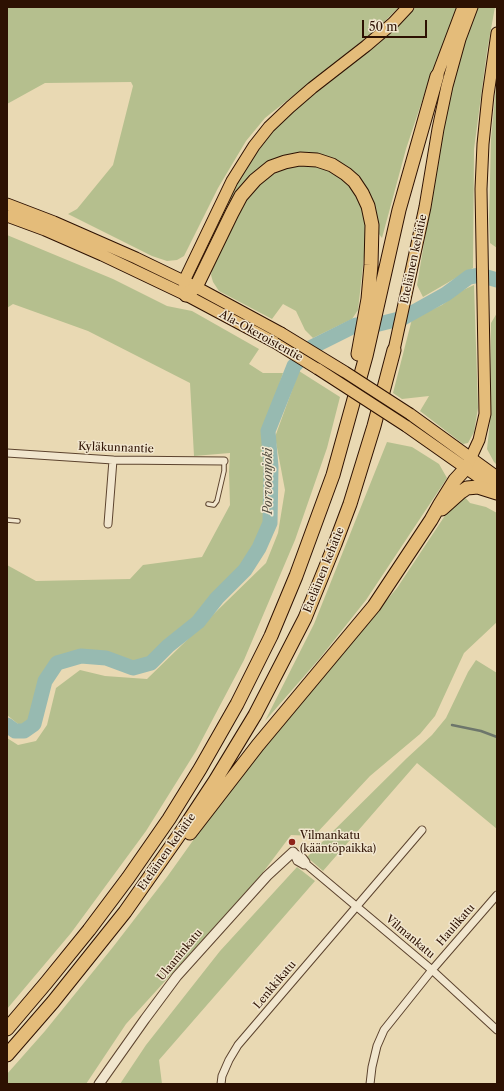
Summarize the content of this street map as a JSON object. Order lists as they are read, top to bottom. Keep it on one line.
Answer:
{"streets":{"highway":["Eteläinen kehätie"],"main road":["Ala-Okeroistentie"],"street":["Kyläkunnantie","Haulikatu","Vilmankatu","Ulaaninkatu","Lenkkikatu"]},"crossings":[["Haulikatu","Vilmankatu"],["Vilmankatu","Ulaaninkatu"],["Vilmankatu","Lenkkikatu"]],"water":["Porvoonjoki"],"places":["Vilmankatu (kääntöpaikka)"],"scale_bar":"50 m"}
